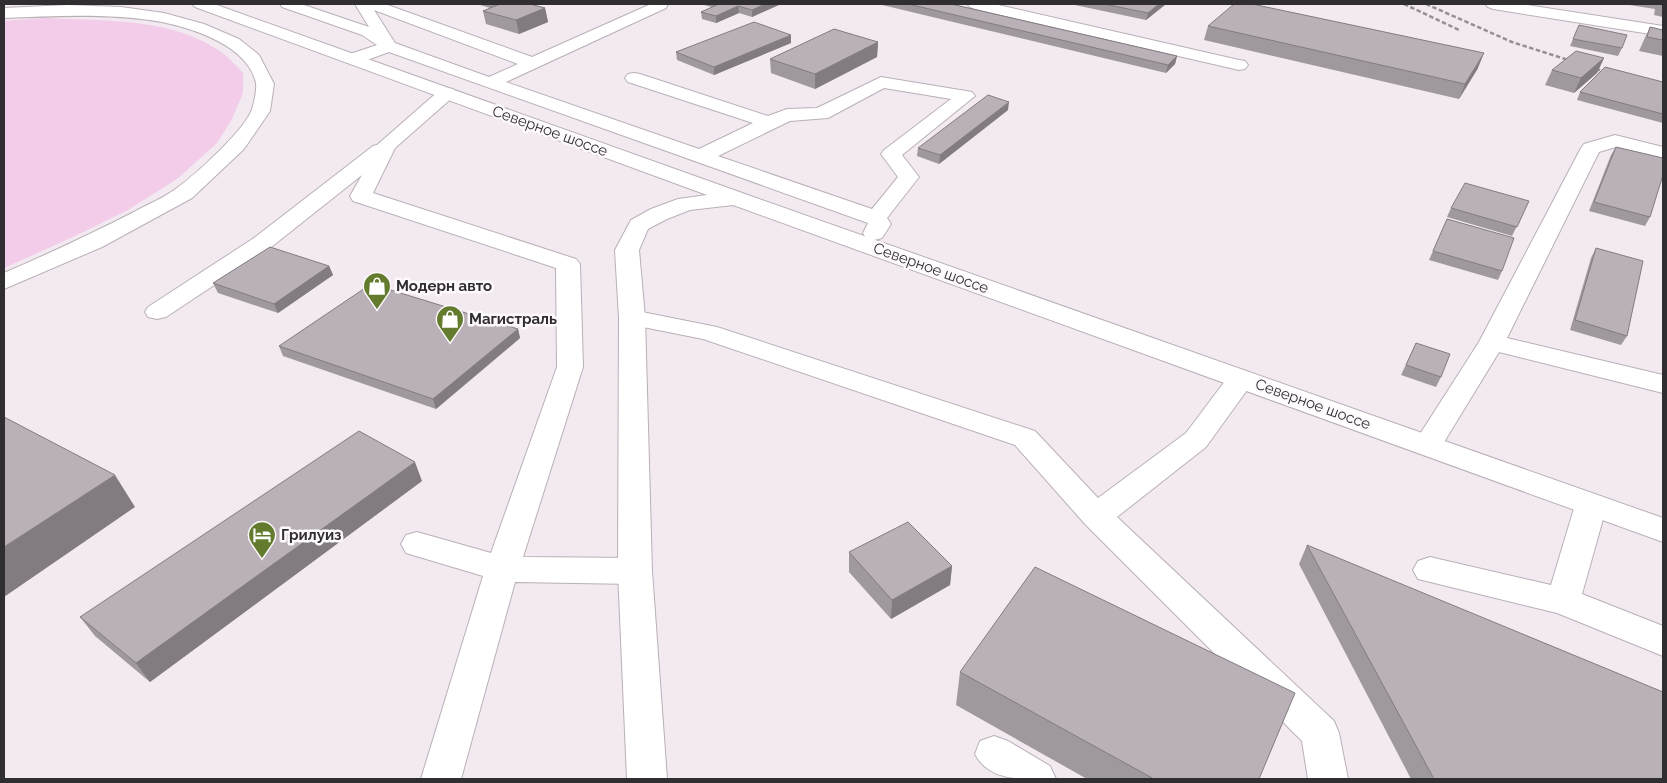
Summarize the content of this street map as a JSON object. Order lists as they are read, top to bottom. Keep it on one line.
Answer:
{"streets":{"main road":["Северное шоссе"]},"places":{"shop":["Модерн авто","Магистраль"],"hotel":["Грилуиз"]}}
